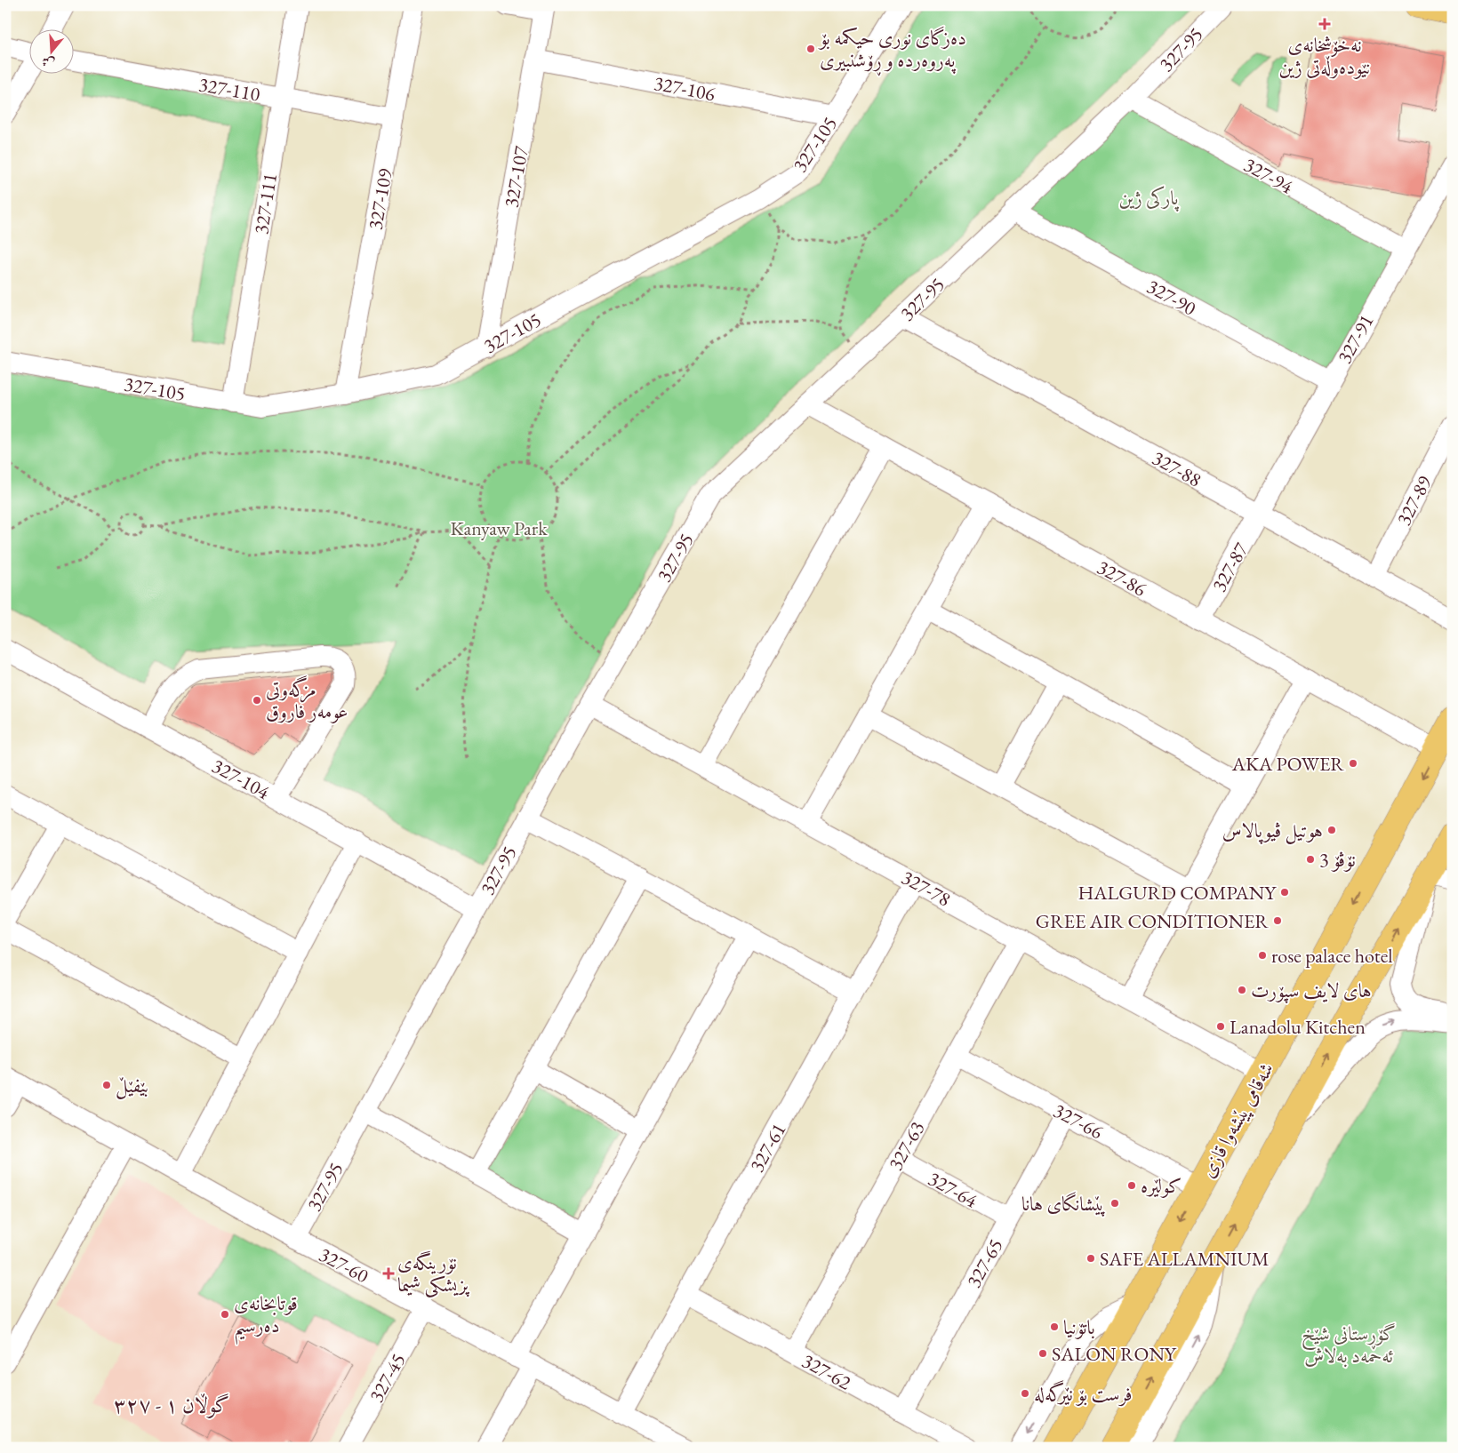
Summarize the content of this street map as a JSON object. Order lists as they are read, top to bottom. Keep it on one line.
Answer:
{"streets":{"highway":["شەقامی پێشەوا قازی"],"street":["327-95","327-106","327-110","327-105","327-94","327-107","327-109","327-111","327-90","327-91","327-88","327-89","327-87","327-86","327-104","327-78","327-66","327-63","327-61","327-64","327-65","327-60","327-62","327-45"]},"crossings":[["327-95","327-94"],["327-95","327-90"],["327-95","327-88"],["327-95","327-86"],["327-95","327-104"],["327-95","327-78"],["327-95","327-60"],["327-106","327-105"],["327-106","327-107"],["327-110","327-109"],["327-110","327-111"],["327-105","327-107"],["327-105","327-109"],["327-105","327-111"],["327-94","327-91"],["327-90","327-91"],["327-91","327-88"],["327-91","327-87"],["327-88","327-89"],["327-88","327-87"],["327-87","327-86"],["327-86","شەقامی پێشەوا قازی"],["327-78","شەقامی پێشەوا قازی"],["327-78","327-63"],["327-78","327-61"],["شەقامی پێشەوا قازی","327-66"],["327-66","327-63"],["327-66","327-65"],["327-63","327-64"],["327-63","327-62"],["327-61","327-60"],["327-61","327-62"],["327-64","327-65"],["327-65","327-62"],["327-60","327-45"]],"districts":["گوڵان ١ - ٣٢٧"],"parks":["پارکی ژین","Kanyaw Park","گۆڕستانی شێخ ئەحمەد بەلاش"],"places":{"health":["نەخۆشخانەی نێودەوڵەتی ژین","نۆرینگەی پزیشکی شیما"],"other":["دەزگای نوری حیکمە بۆ پەروەردە و ڕۆشنبیری","مزگەوتی عومەر فاروق","AKA POWER","هوتیل ڤیوپالاس","نۆڤۆ 3","HALGURD COMPANY","GREE AIR CONDITIONER","rose palace hotel","های لایف سپۆرت","Lanadolu Kitchen","بێفێڵ","کولێرە","پێشانگای هانا","SAFE ALLAMNIUM","قوتابخانەی دەرسیم","باتۆنیا","SALON RONY","فرست بۆ نێرگەلە"]},"north":"bottom"}
